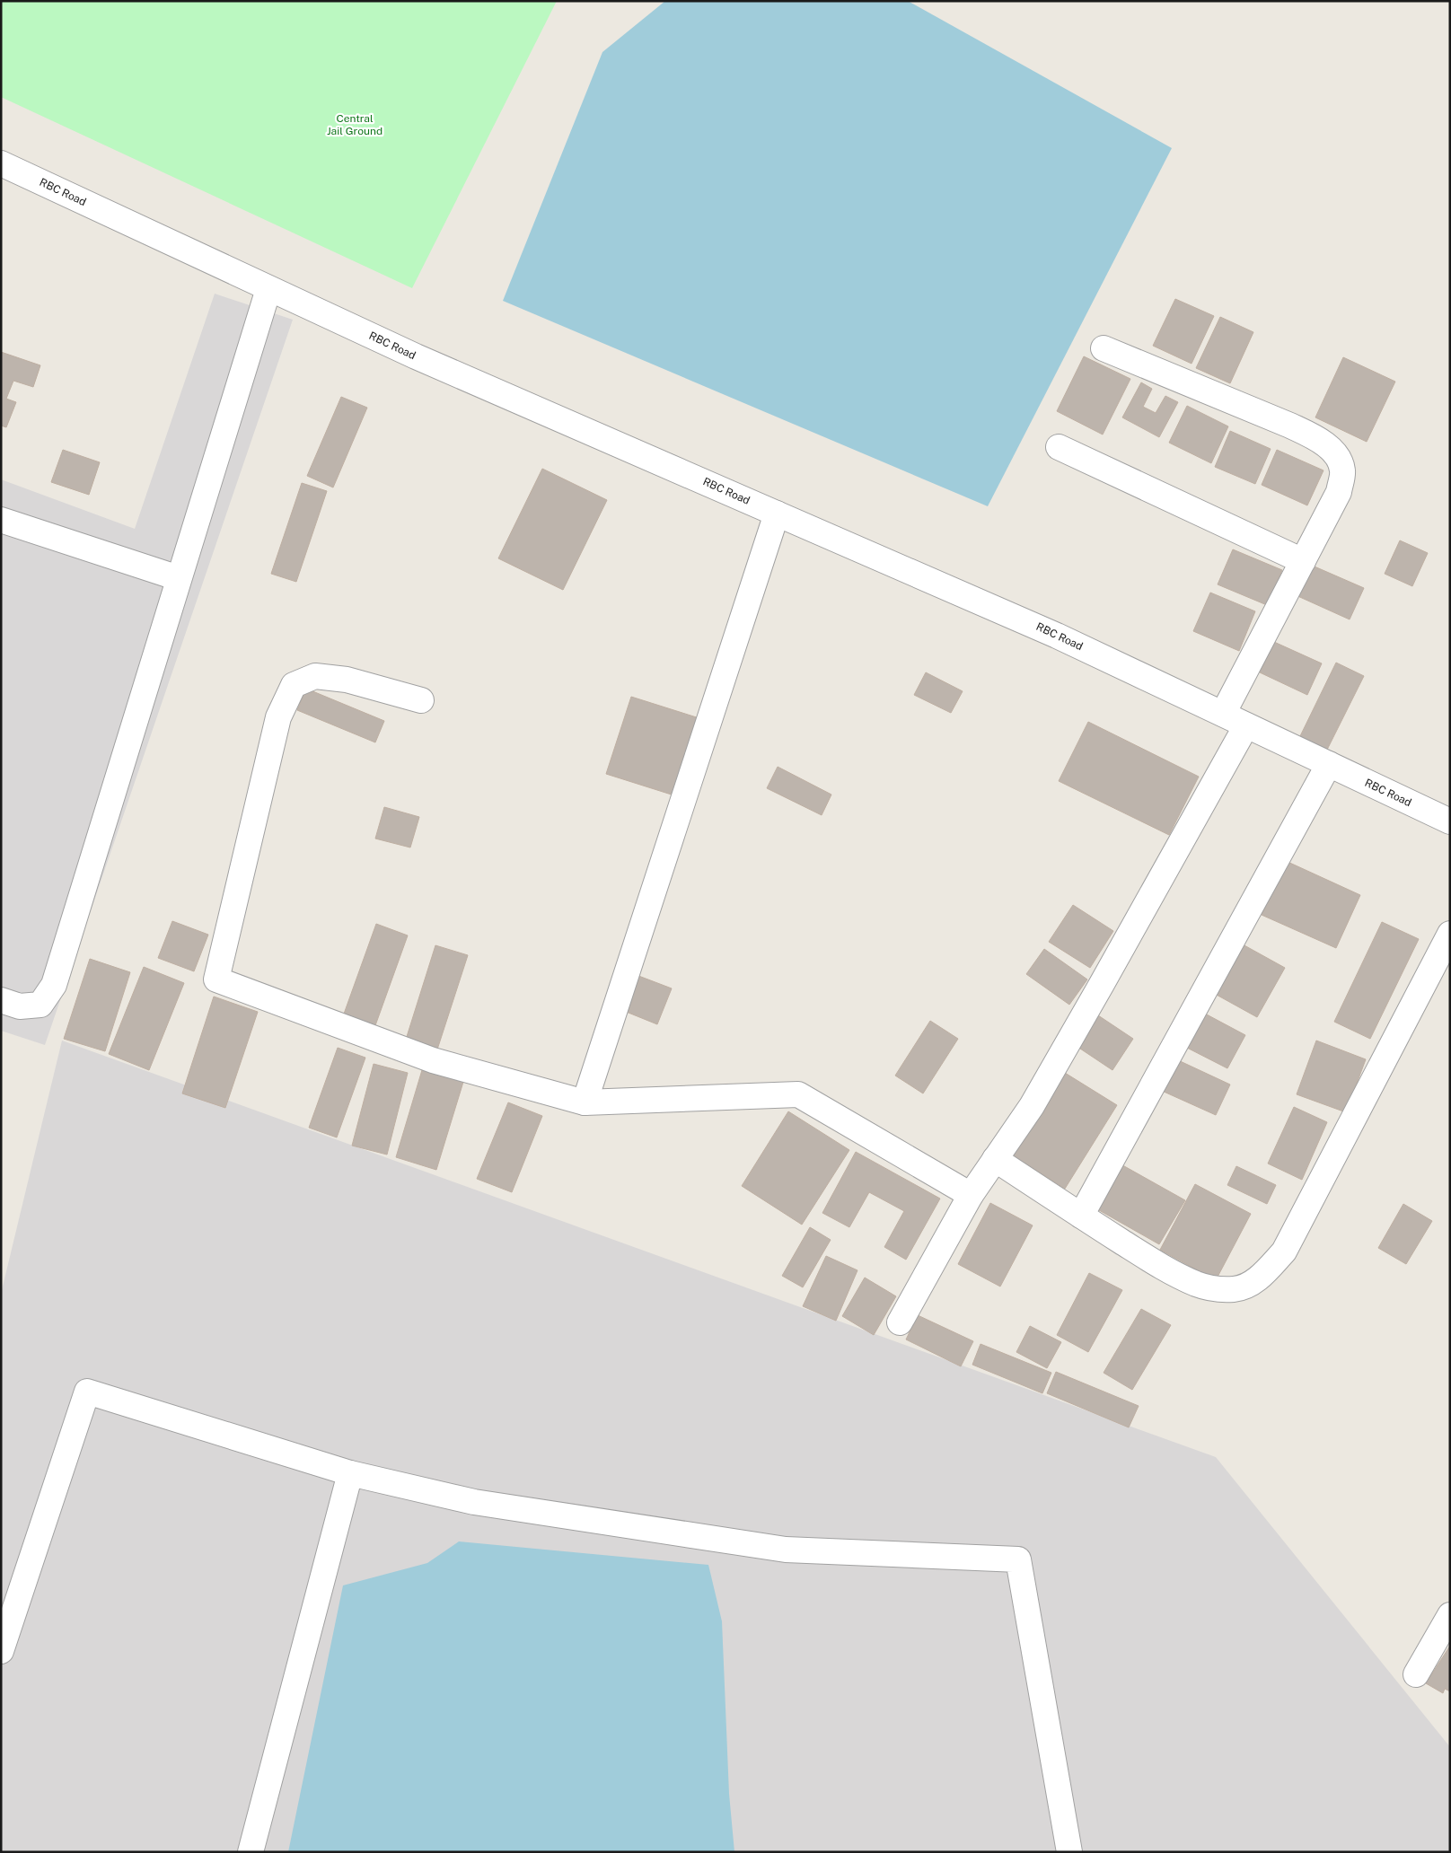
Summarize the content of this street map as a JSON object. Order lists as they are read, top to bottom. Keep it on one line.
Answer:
{"streets":{"street":["RBC Road"]},"parks":["Central Jail Ground"]}
